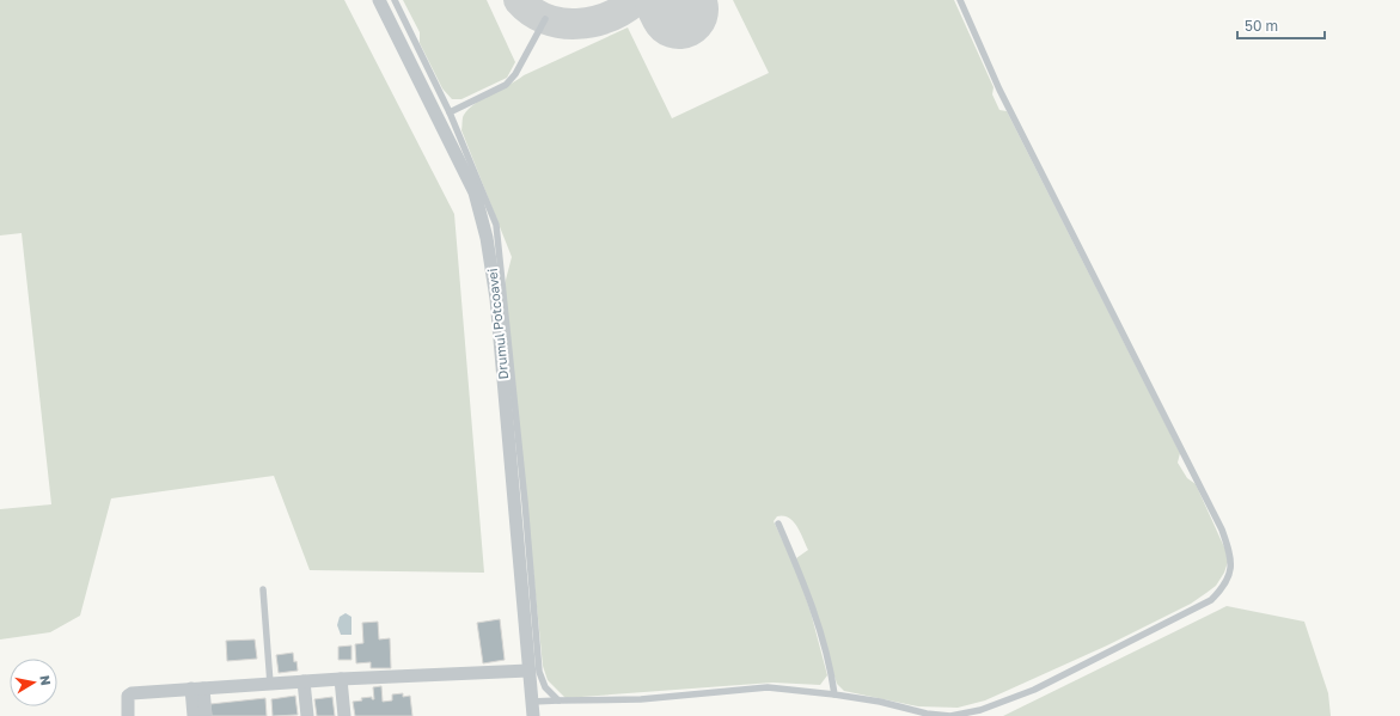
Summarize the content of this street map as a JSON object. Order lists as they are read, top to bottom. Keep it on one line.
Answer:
{"streets":{"street":["Drumul Potcoavei"]},"scale_bar":"50 m","north":"right"}
